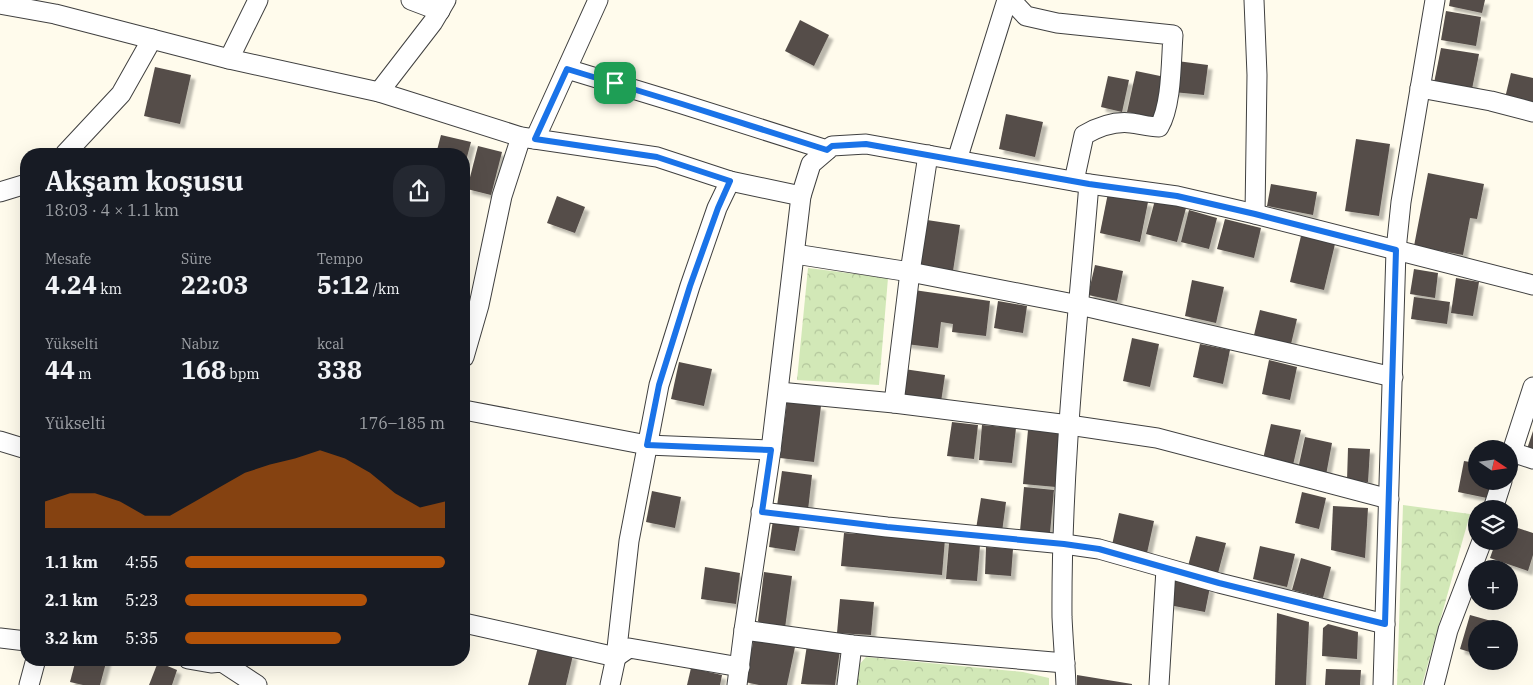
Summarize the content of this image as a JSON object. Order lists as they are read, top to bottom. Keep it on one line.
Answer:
{"north":"right","page":{"heading":["Akşam koşusu","18:03 · 4 × 1.1 km"],"stats":[["Mesafe","4.24 km"],["Süre","22:03"],["Tempo","5:12 /km"],["Yükselti","44 m"],["Nabız","168 bpm"],["kcal","338"]],"chart":["Yükselti","176–185 m"],"map_buttons":["+","−"],"list":[{"name":"1.1 km","note":"4:55"},{"name":"2.1 km","note":"5:23"},{"name":"3.2 km","note":"5:35"}]}}
